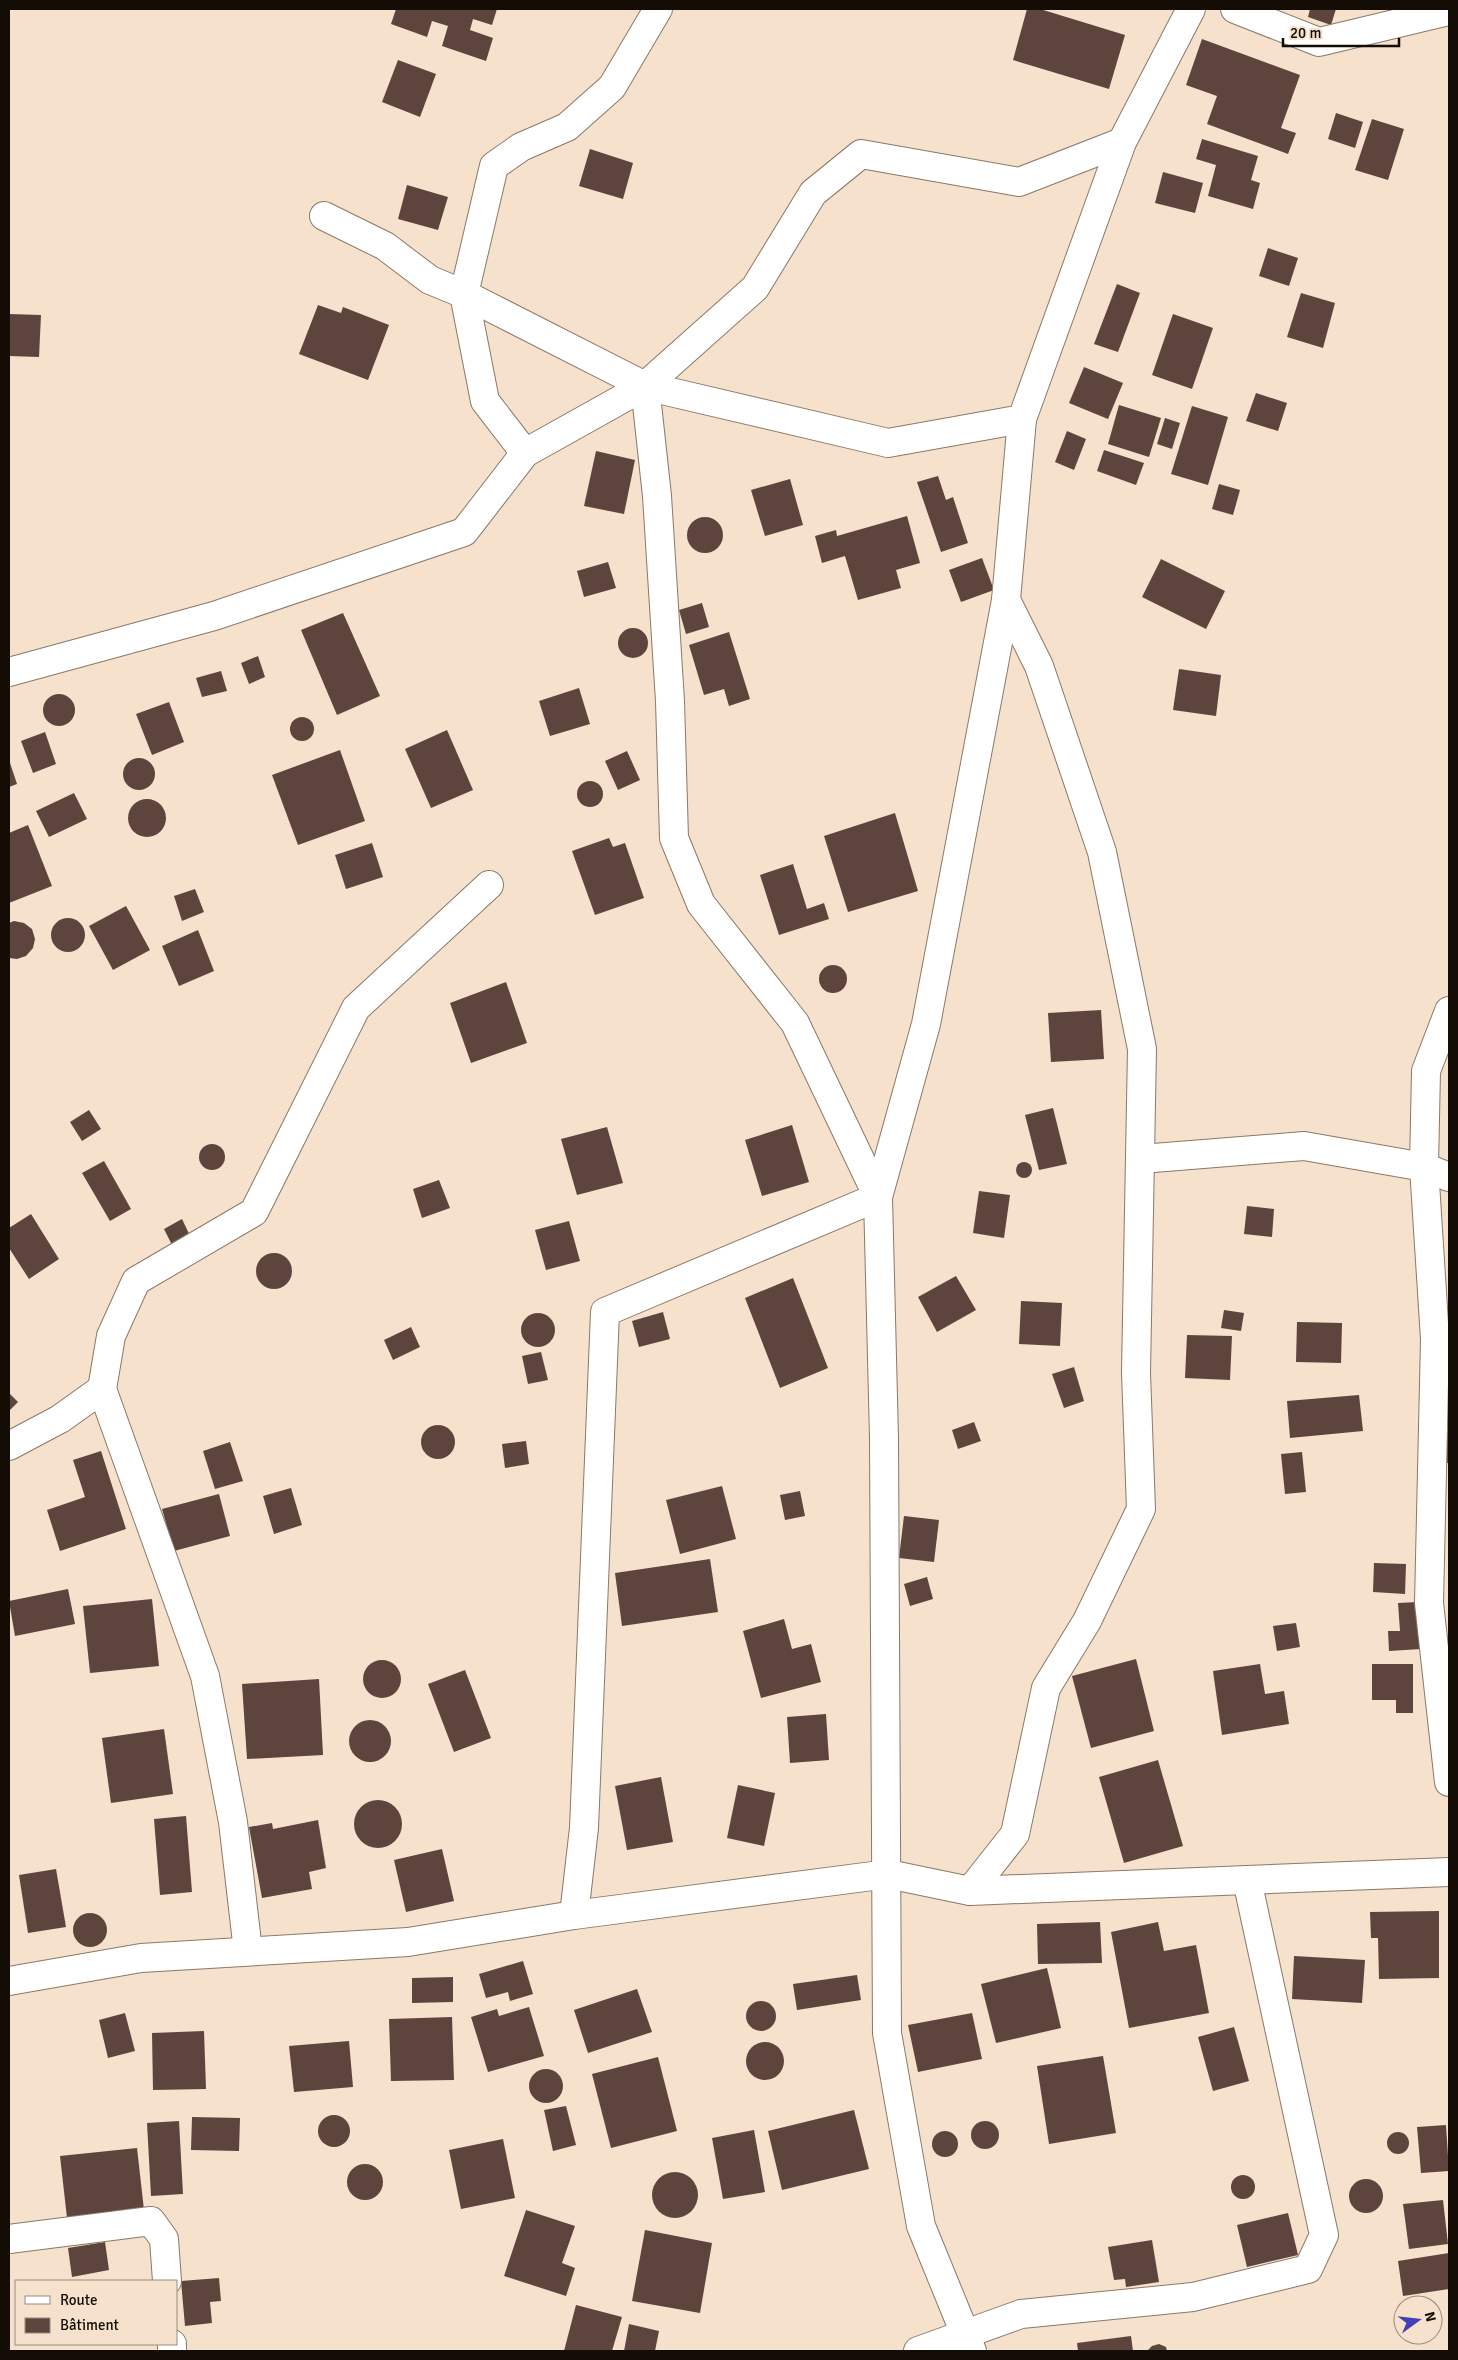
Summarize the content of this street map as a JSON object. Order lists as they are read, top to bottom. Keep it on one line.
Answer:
{"legend":["Route","Bâtiment"],"scale_bar":"20 m","north":"right"}
